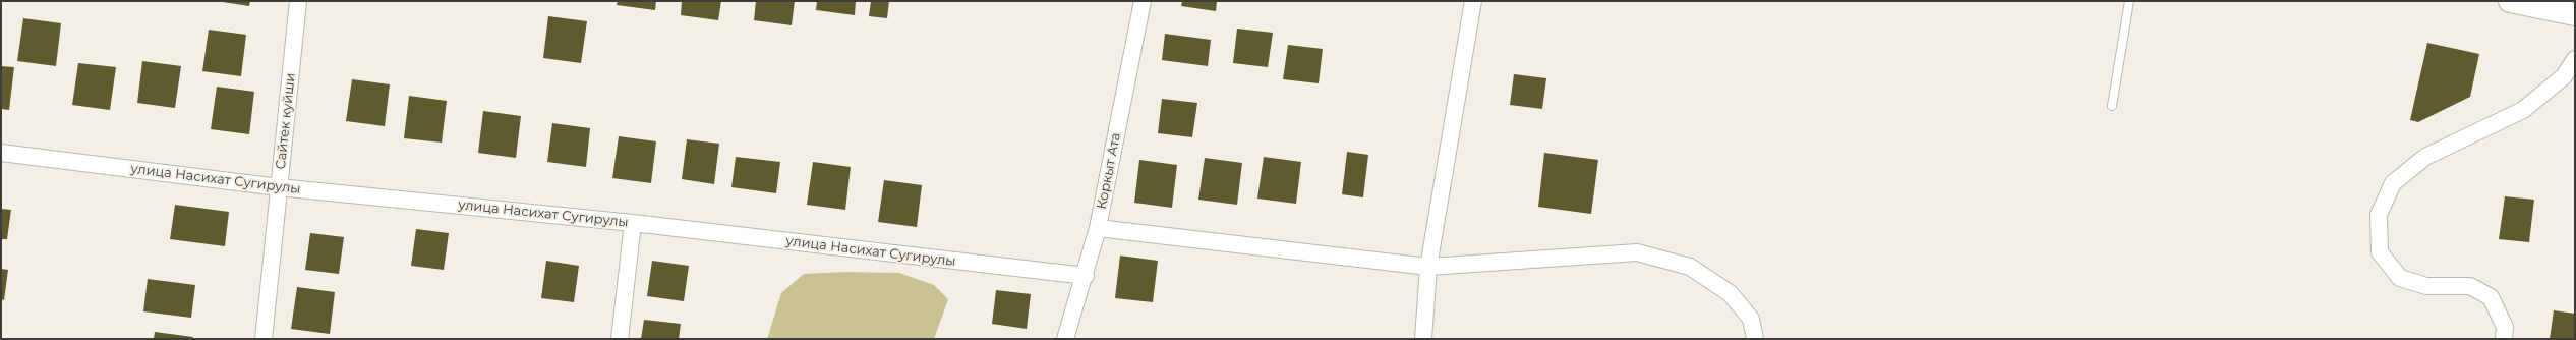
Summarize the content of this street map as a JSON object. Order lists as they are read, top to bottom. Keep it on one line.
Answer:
{"streets":{"street":["Сайтек куйши","Коркыт Ата","улица Насихат Сугирулы"]},"crossings":[["Сайтек куйши","улица Насихат Сугирулы"],["Коркыт Ата","улица Насихат Сугирулы"]]}
